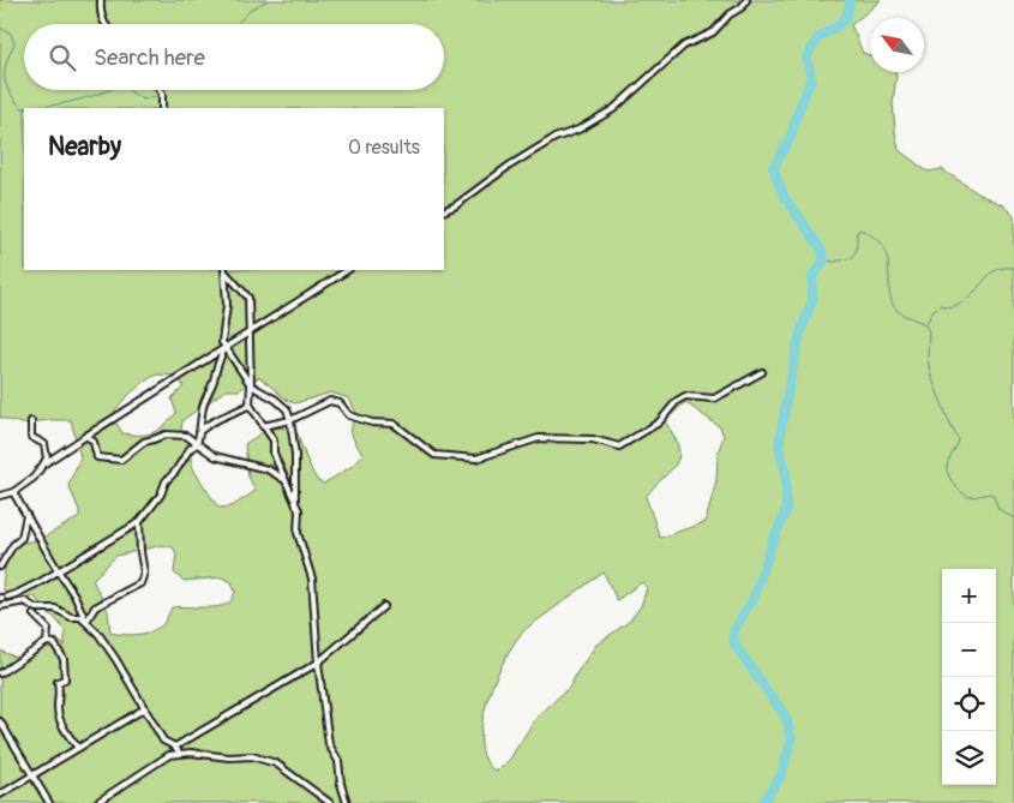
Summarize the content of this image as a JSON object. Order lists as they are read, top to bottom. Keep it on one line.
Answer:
{"north":"top left","page":{"search":"Search here","heading":["Nearby","0 results"],"map_buttons":["+","−"]}}
